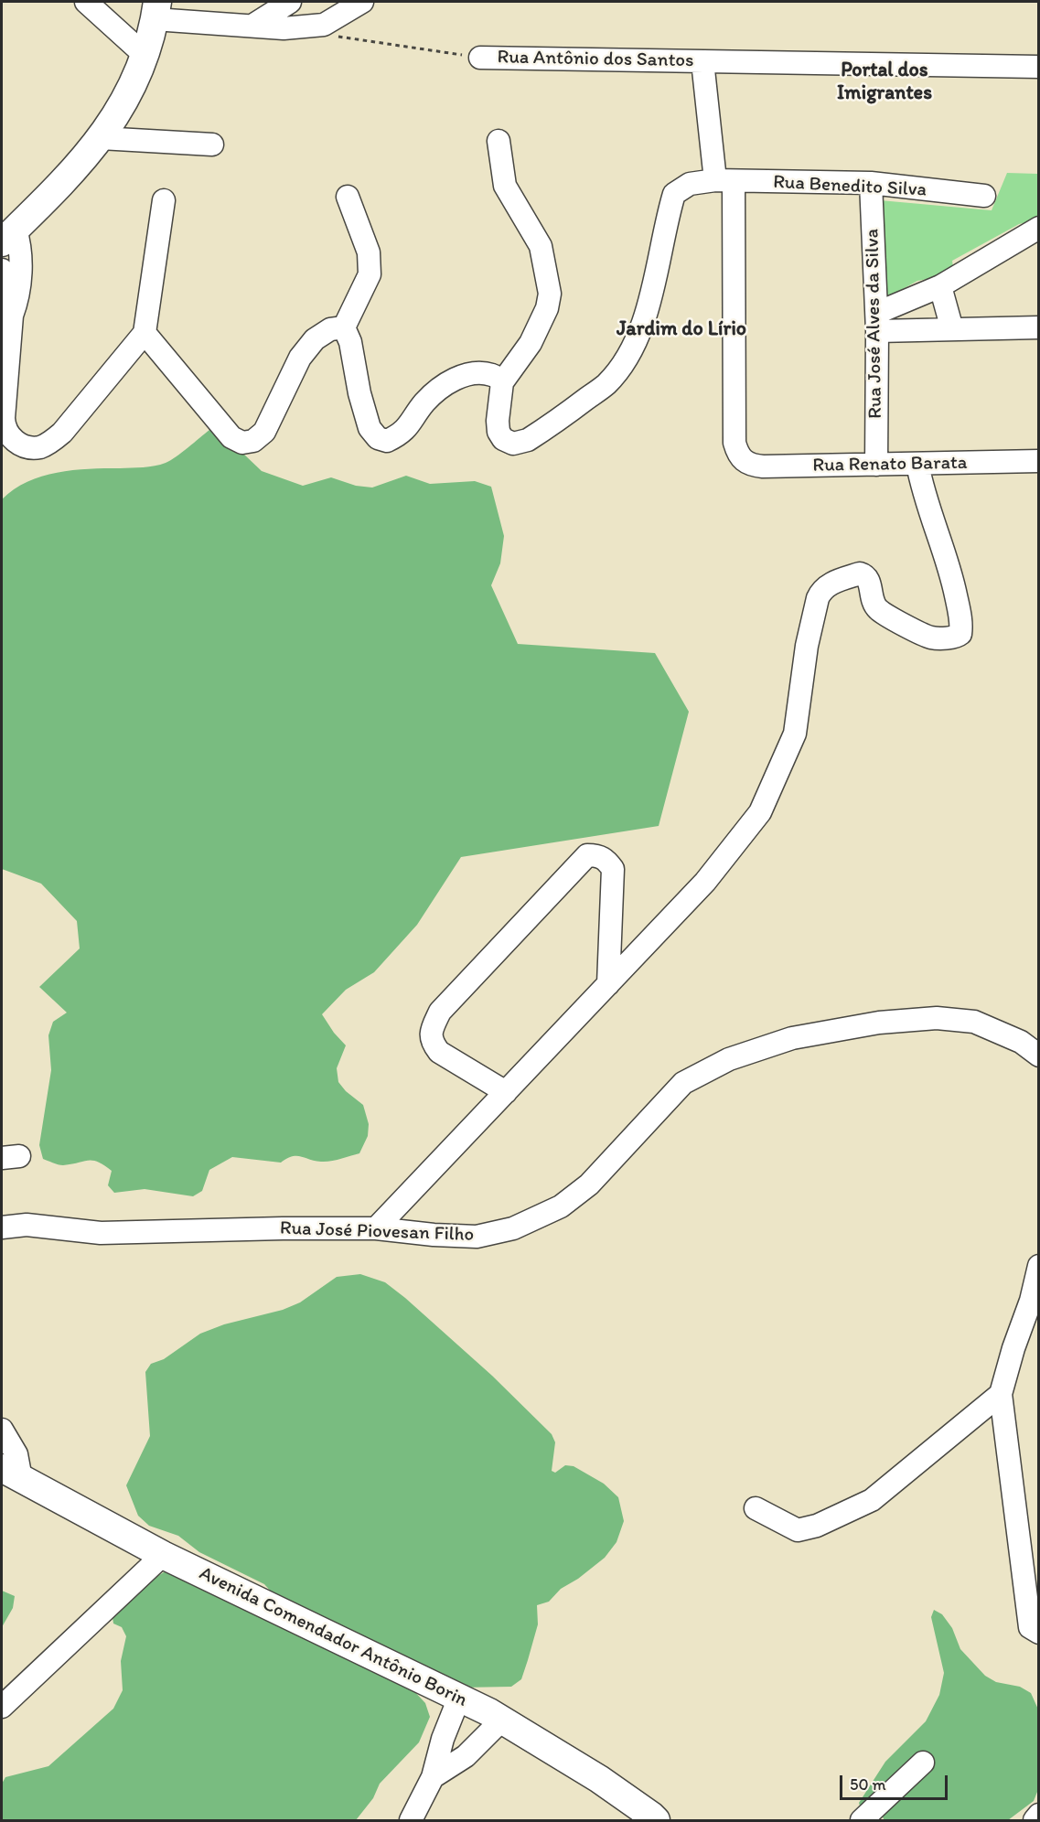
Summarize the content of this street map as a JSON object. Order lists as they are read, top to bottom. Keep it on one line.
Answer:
{"streets":{"main road":["Avenida Comendador Antônio Borin"],"street":["Rua Antônio dos Santos","Rua Benedito Silva","Rua José Alves da Silva","Rua Renato Barata","Rua José Piovesan Filho"]},"crossings":[["Rua Benedito Silva","Rua José Alves da Silva"],["Rua Benedito Silva","Rua Renato Barata"],["Rua José Alves da Silva","Rua Renato Barata"]],"districts":["Portal dos Imigrantes","Jardim do Lírio"],"scale_bar":"50 m"}
